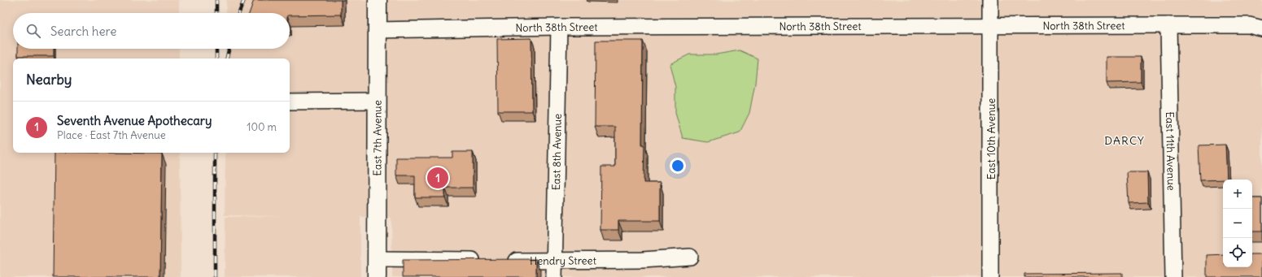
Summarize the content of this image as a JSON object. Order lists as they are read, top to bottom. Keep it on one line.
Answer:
{"streets":{"street":["North 38th Street","East 7th Avenue","East 10th Avenue","East 11th Avenue","East 8th Avenue","Hendry Street"]},"crossings":[["North 38th Street","East 7th Avenue"],["North 38th Street","East 10th Avenue"],["North 38th Street","East 11th Avenue"],["North 38th Street","East 8th Avenue"],["East 8th Avenue","Hendry Street"]],"districts":["DARCY"],"page":{"search":"Search here","heading":"Nearby","list":[{"mark":"1","name":"Seventh Avenue Apothecary","note":"Place · East 7th Avenue","value":"100 m"}],"pins":"1","map_buttons":["+","−"]}}
